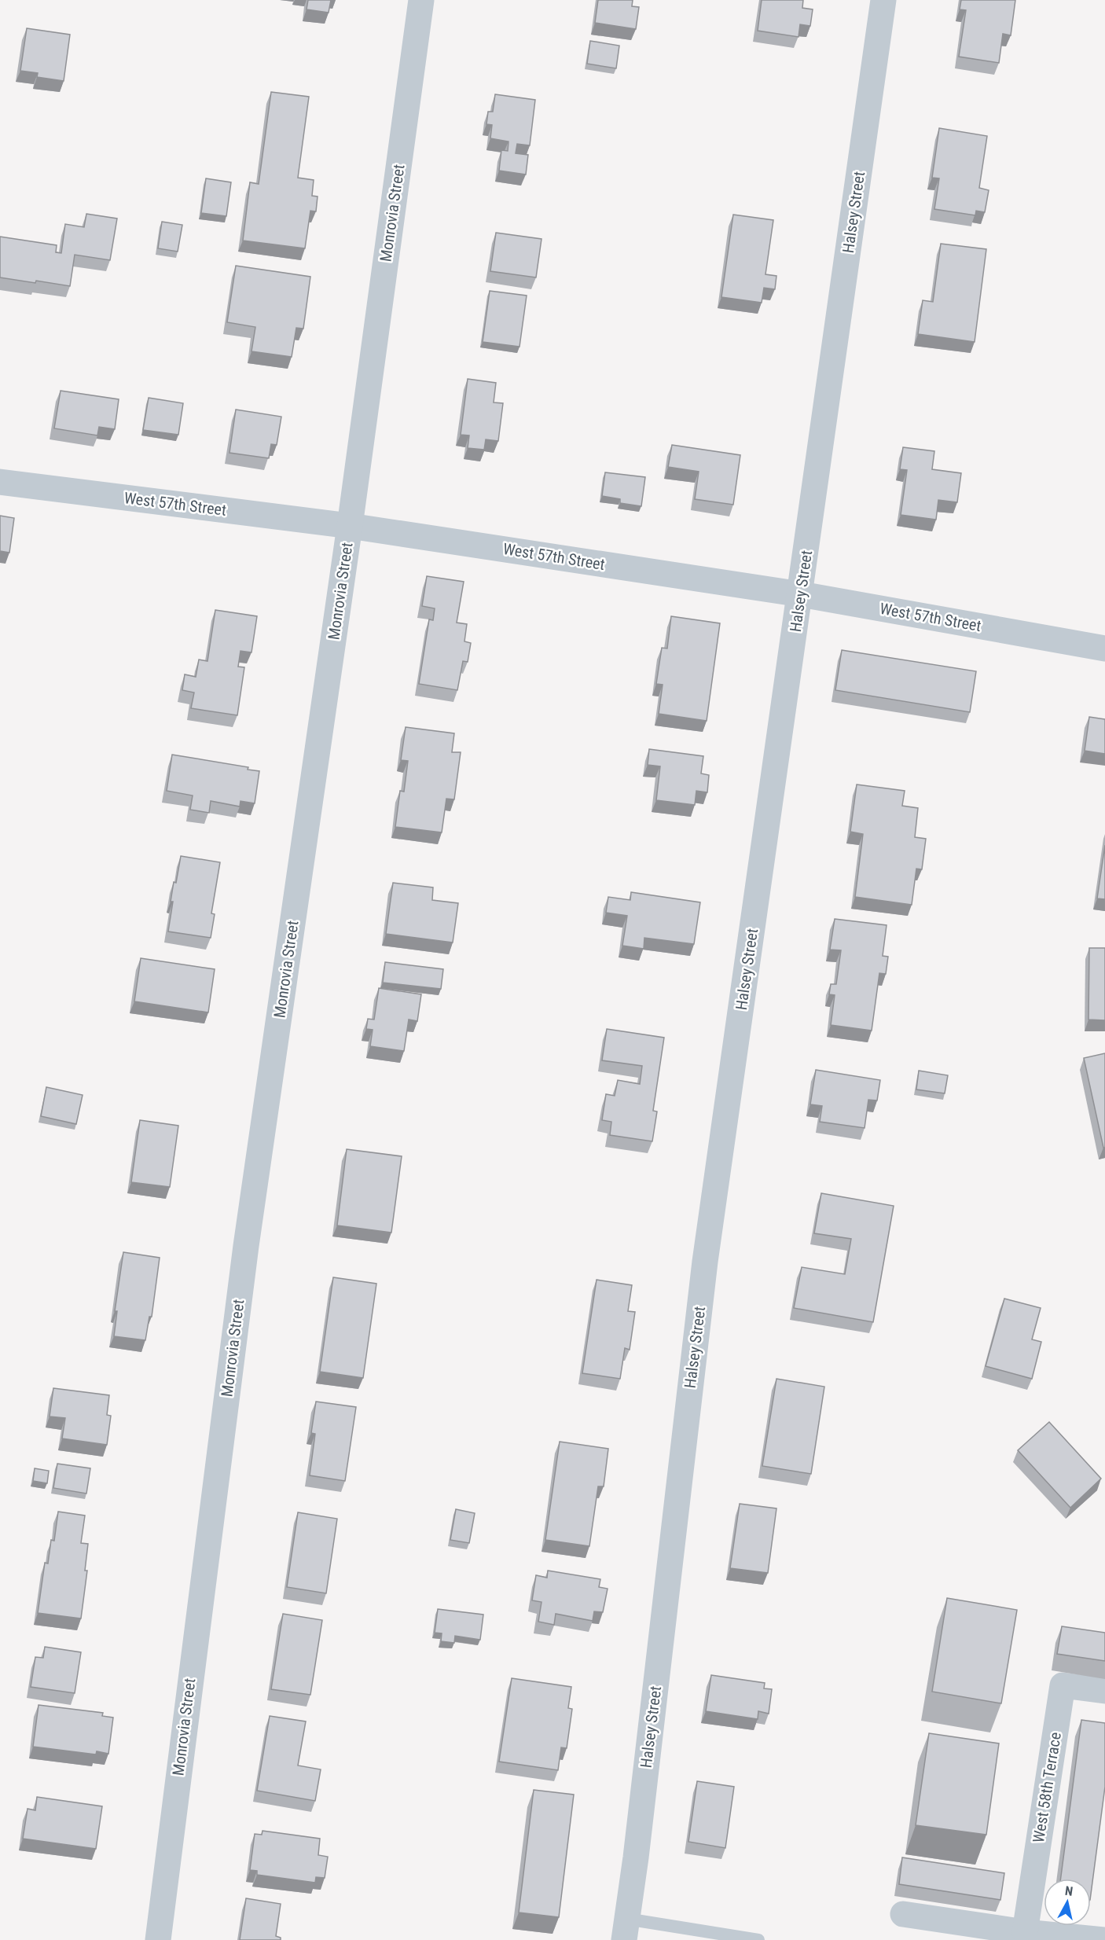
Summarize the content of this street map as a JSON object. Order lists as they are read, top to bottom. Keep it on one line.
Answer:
{"streets":{"street":["Halsey Street","Monrovia Street","West 57th Street","West 58th Terrace"]},"crossings":[["Halsey Street","West 57th Street"],["Monrovia Street","West 57th Street"]],"north":"top"}
